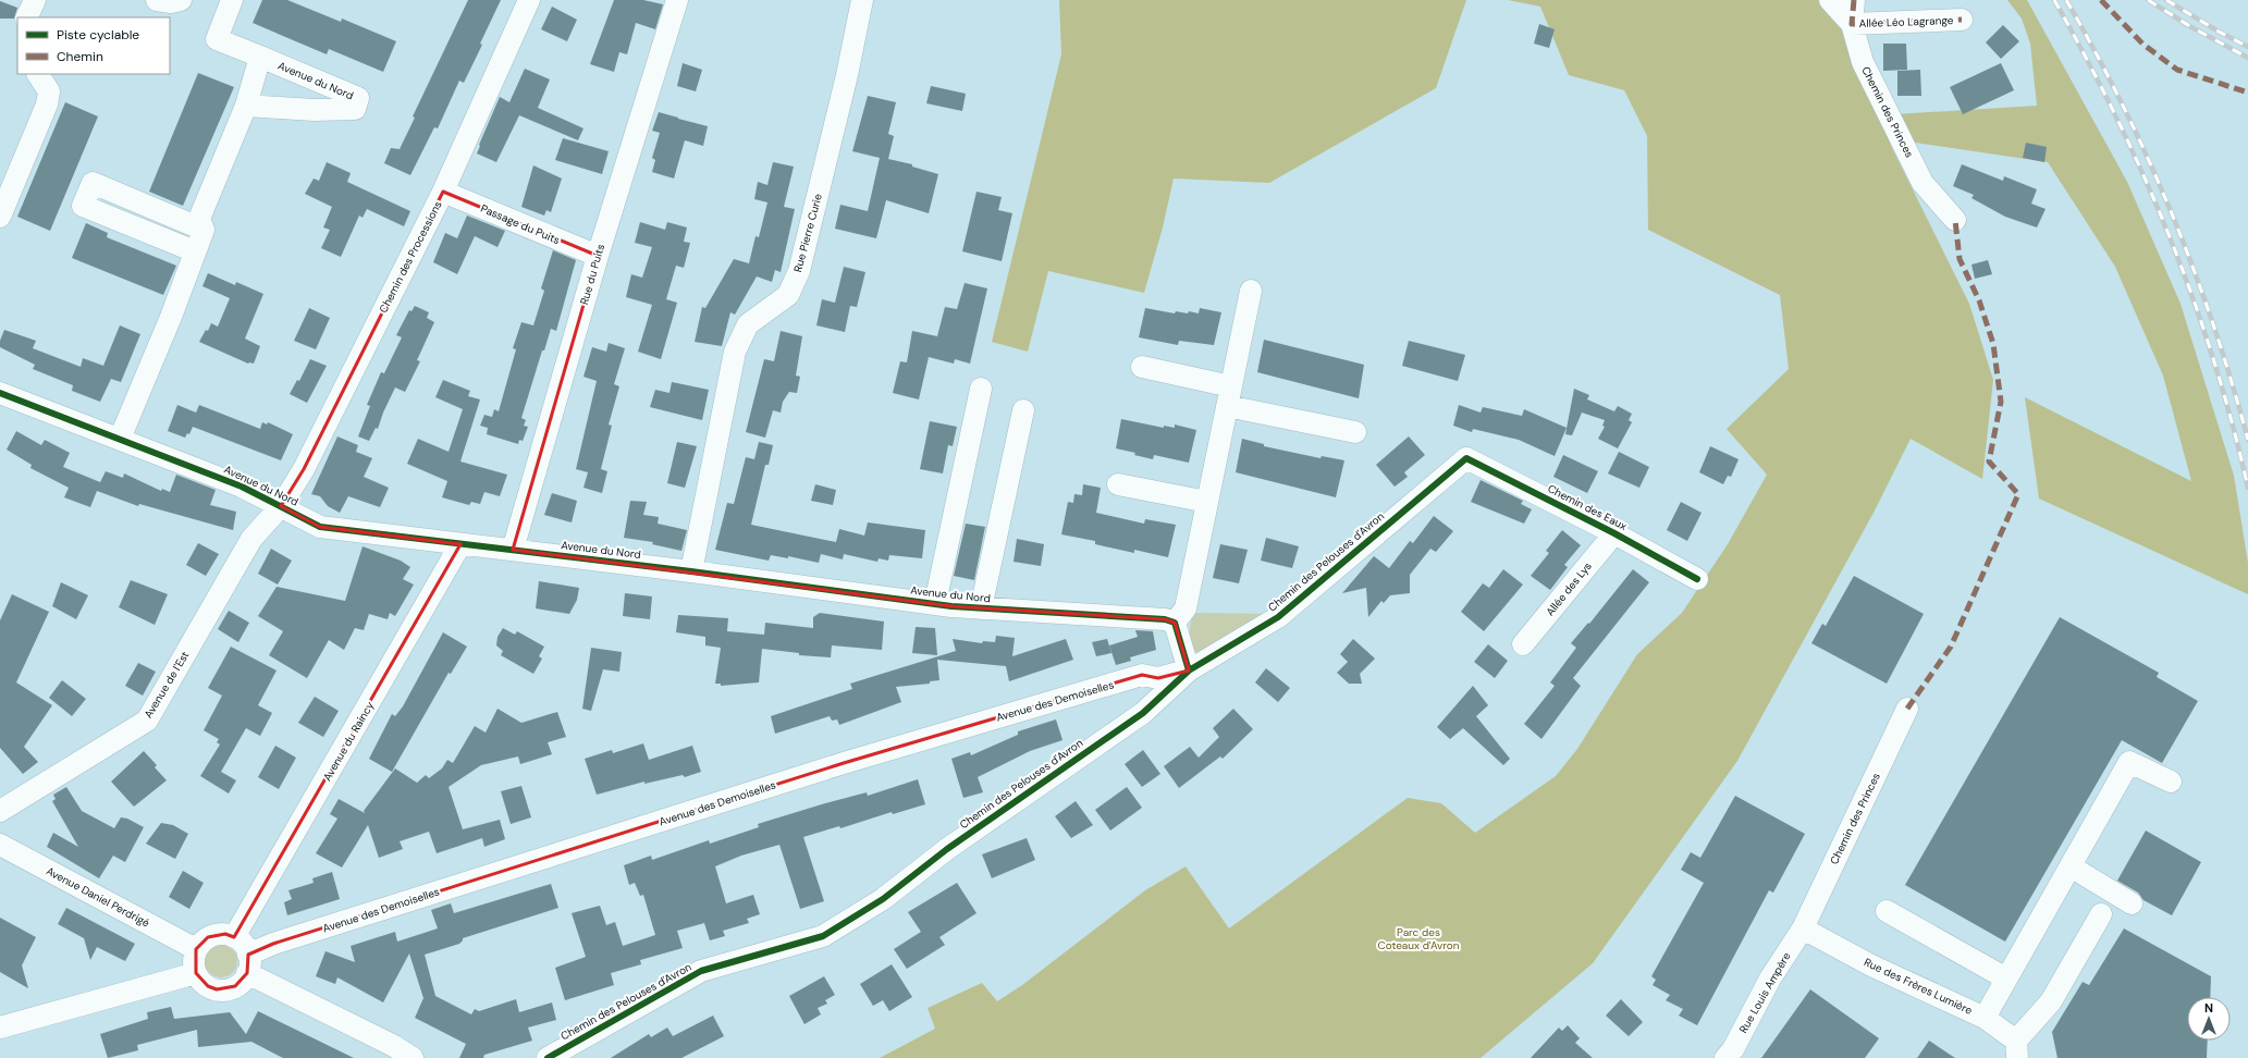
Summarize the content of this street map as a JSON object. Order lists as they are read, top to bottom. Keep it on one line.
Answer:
{"streets":{"street":["Allée Léo Lagrange","Avenue du Nord","Chemin des Princes","Passage du Puits","Rue Pierre Curie","Chemin des Processions","Rue du Puits","Chemin des Eaux","Chemin des Pelouses d'Avron","Allée des Lys","Avenue de l'Est","Avenue des Demoiselles","Avenue du Raincy","Avenue Daniel Perdrigé","Rue des Frères Lumière","Rue Louis Ampère"]},"crossings":[["Allée Léo Lagrange","Chemin des Princes"],["Avenue du Nord","Rue Pierre Curie"],["Avenue du Nord","Chemin des Processions"],["Avenue du Nord","Rue du Puits"],["Avenue du Nord","Avenue de l'Est"],["Avenue du Nord","Avenue du Raincy"],["Chemin des Princes","Rue des Frères Lumière"],["Chemin des Princes","Rue Louis Ampère"],["Passage du Puits","Chemin des Processions"],["Passage du Puits","Rue du Puits"],["Chemin des Processions","Avenue de l'Est"],["Chemin des Eaux","Chemin des Pelouses d'Avron"],["Chemin des Eaux","Allée des Lys"],["Chemin des Pelouses d'Avron","Avenue des Demoiselles"],["Avenue des Demoiselles","Avenue du Raincy"],["Avenue des Demoiselles","Avenue Daniel Perdrigé"],["Avenue du Raincy","Avenue Daniel Perdrigé"],["Rue des Frères Lumière","Rue Louis Ampère"]],"parks":["Parc des Coteaux d'Avron"],"legend":["Piste cyclable","Chemin"],"north":"top"}
